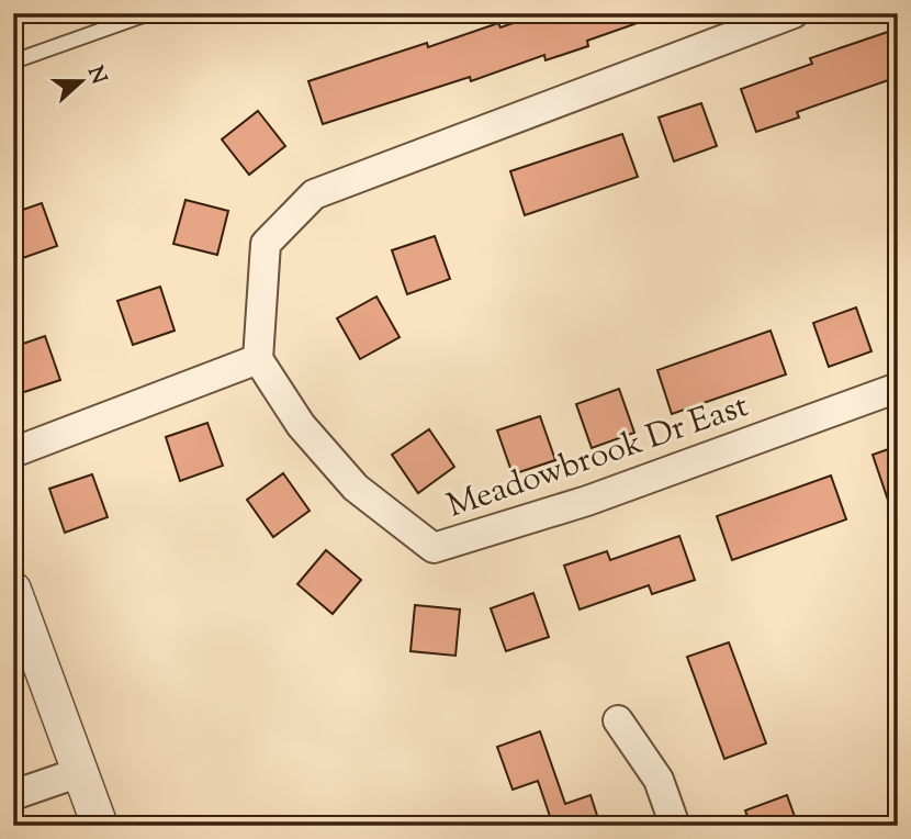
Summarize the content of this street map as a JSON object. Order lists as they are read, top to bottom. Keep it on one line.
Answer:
{"streets":{"street":["Meadowbrook Dr East"]},"north":"right"}
